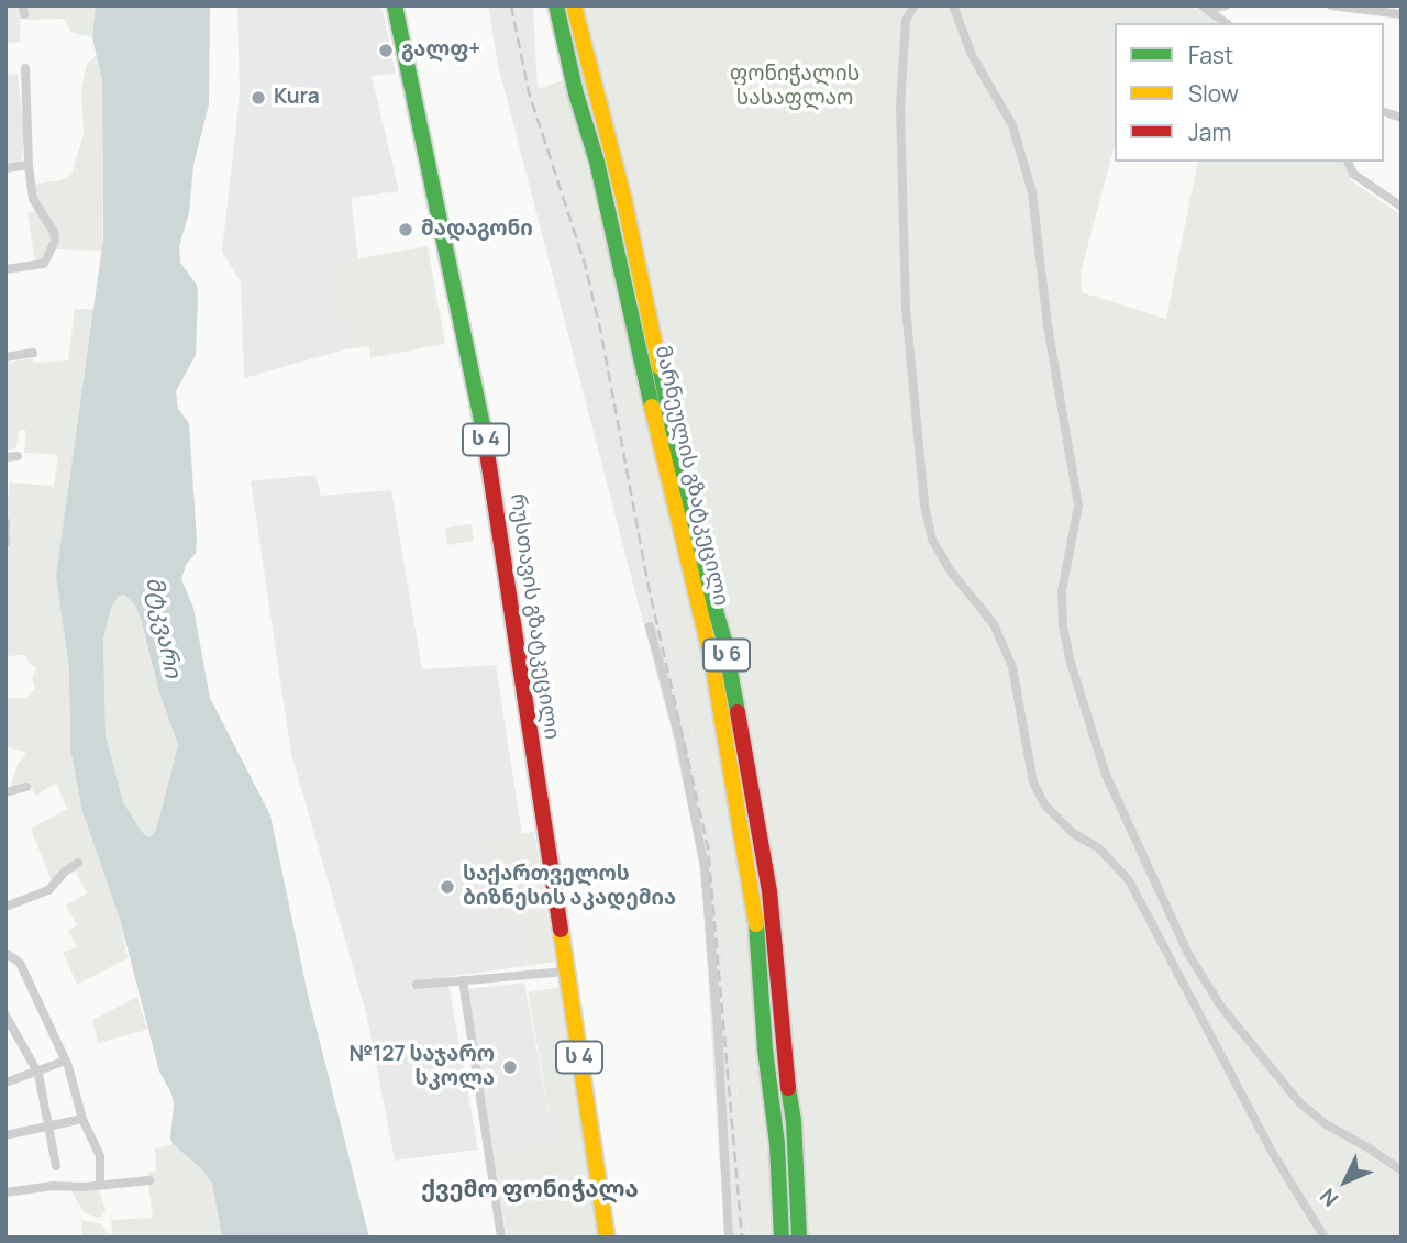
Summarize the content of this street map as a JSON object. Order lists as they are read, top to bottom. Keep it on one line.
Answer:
{"streets":{"highway":["ს 4","მარნეულის გზატკეცილი","რუსთავის გზატკეცილი","ს 6"]},"districts":["ქვემო ფონიჭალა"],"water":["მტკვარი"],"parks":["ფონიჭალის სასაფლაო"],"places":["გალფ+","Kura","მადაგონი","საქართველოს ბიზნესის აკადემია","№127 საჯარო სკოლა"],"legend":["Fast","Slow","Jam"],"north":"bottom left"}
